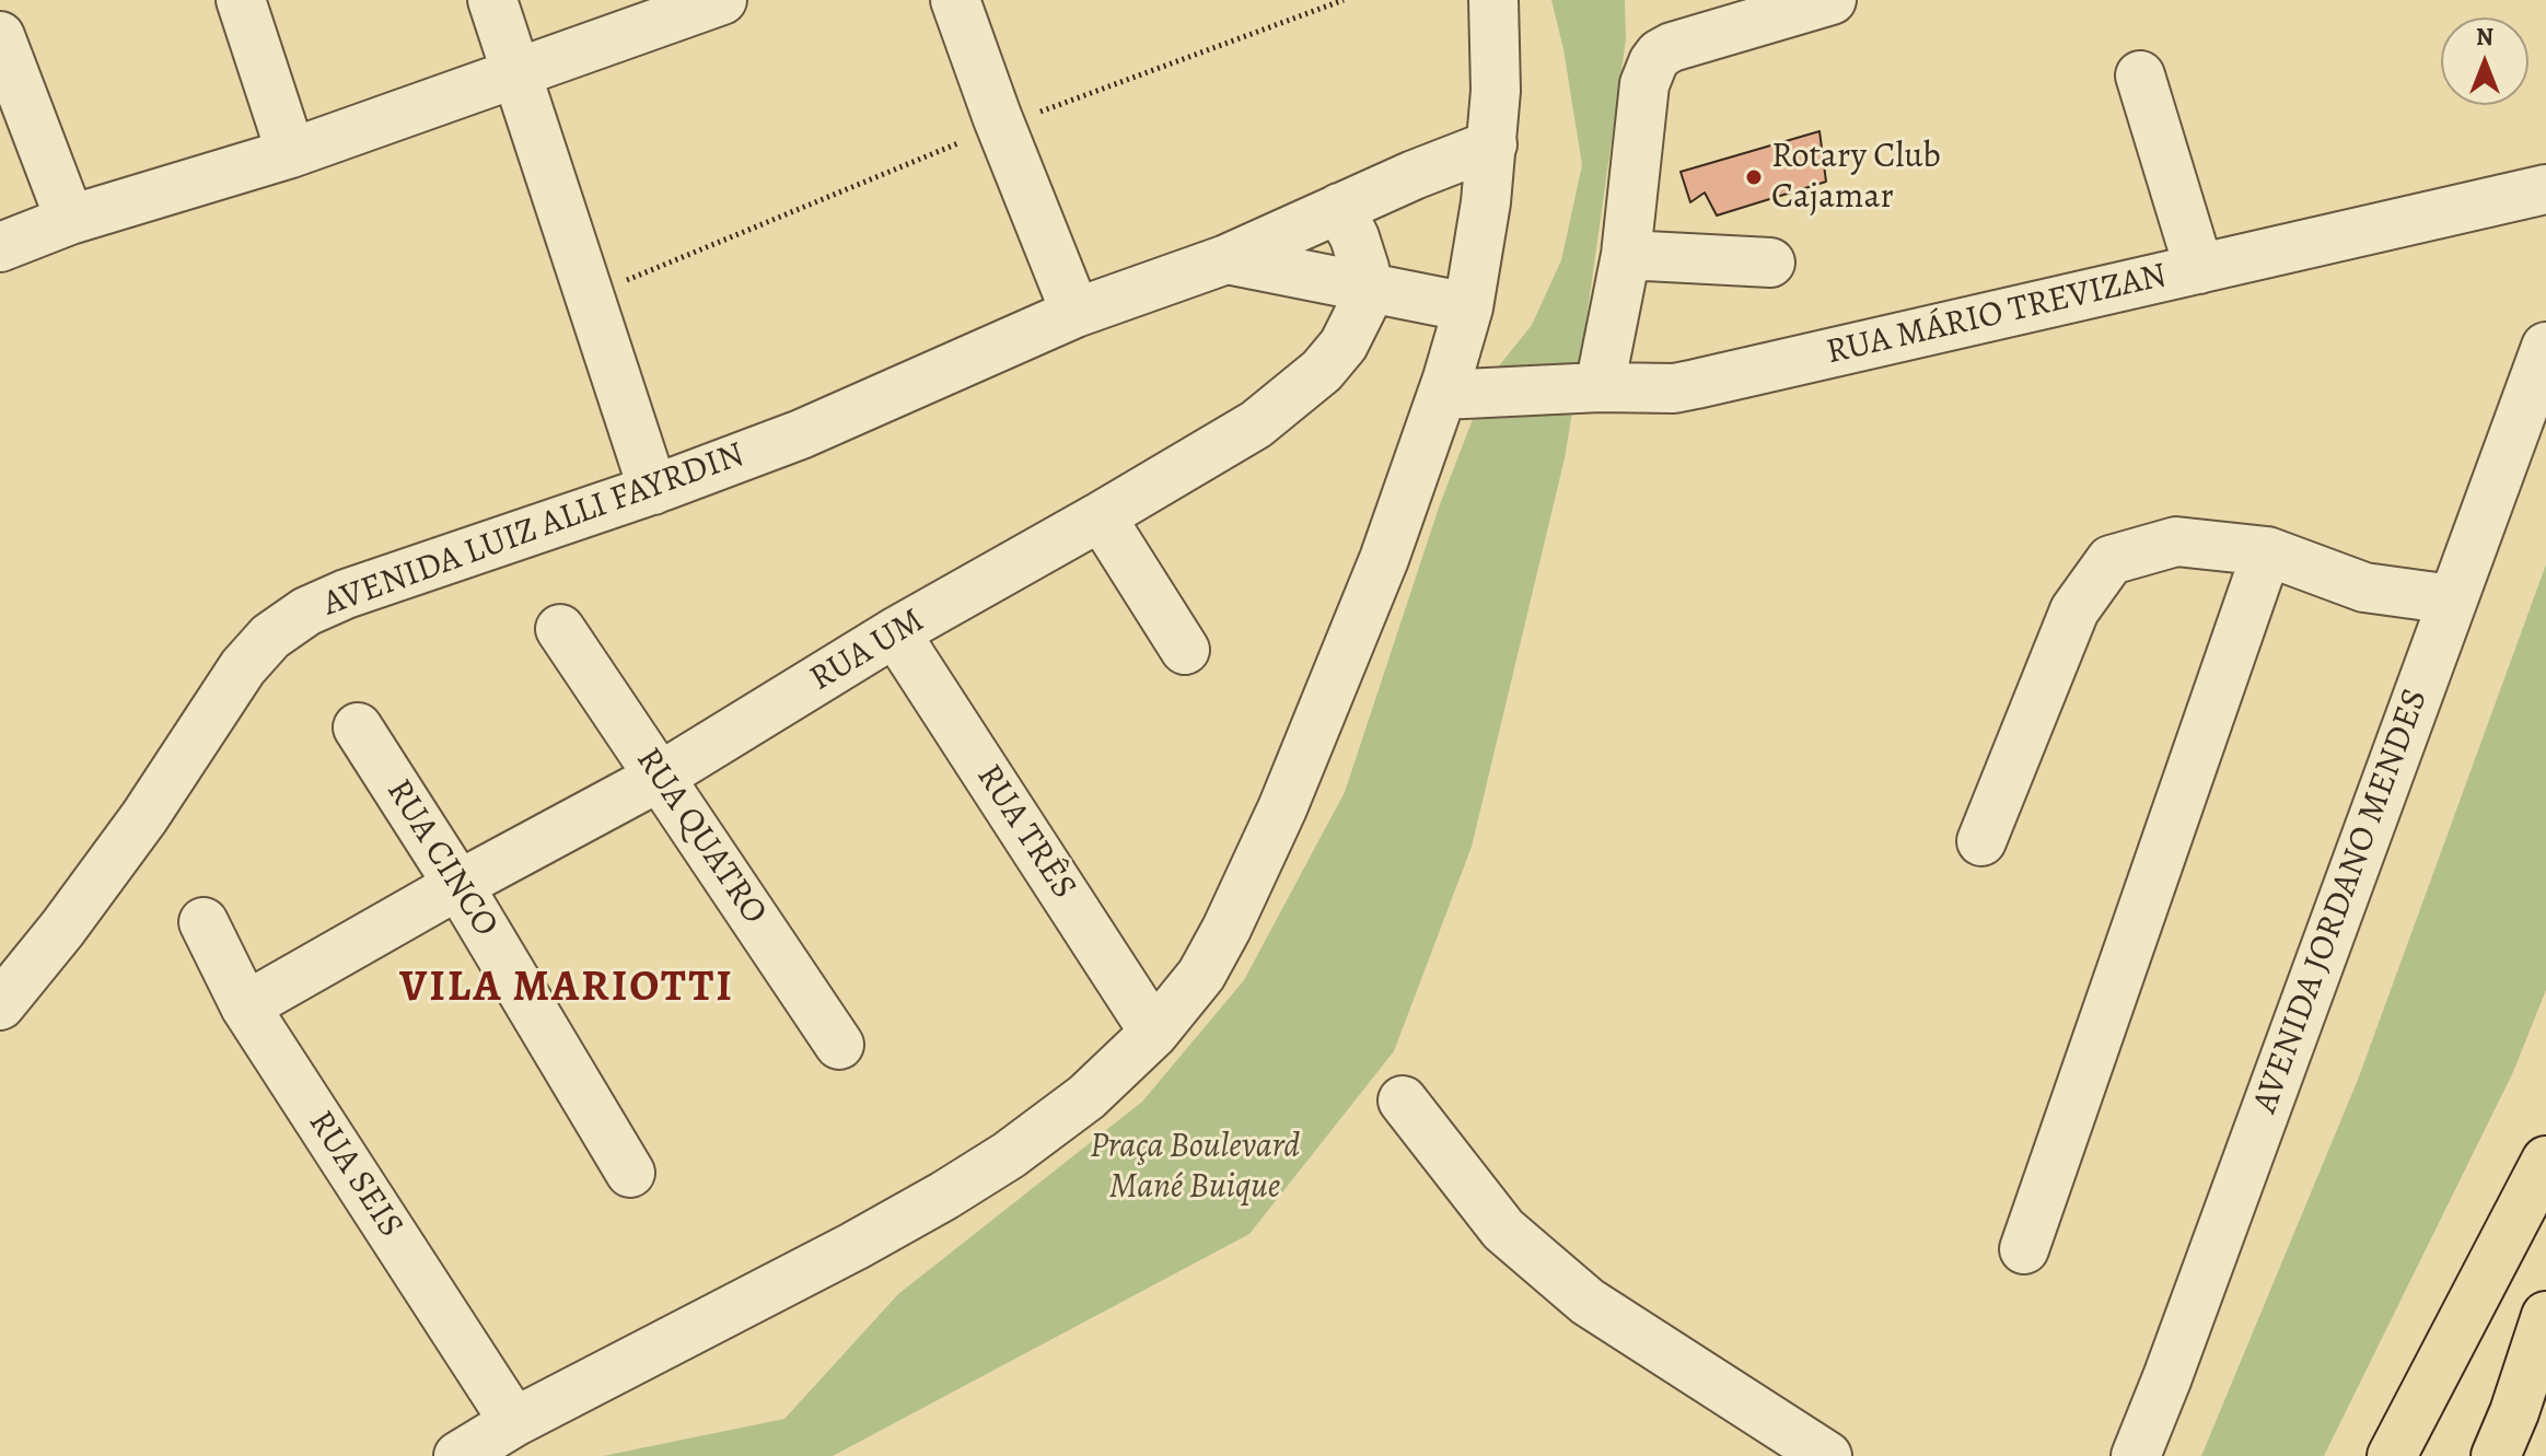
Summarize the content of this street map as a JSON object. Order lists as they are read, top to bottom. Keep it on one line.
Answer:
{"streets":{"street":["RUA MÁRIO TREVIZAN","AVENIDA LUIZ ALLI FAYRDIN","RUA UM","RUA TRÊS","RUA QUATRO","RUA CINCO","AVENIDA JORDANO MENDES","RUA SEIS"]},"crossings":[["RUA UM","RUA TRÊS"],["RUA UM","RUA QUATRO"],["RUA UM","RUA CINCO"],["RUA UM","RUA SEIS"]],"districts":["VILA MARIOTTI"],"parks":["Praça Boulevard Mané Buique"],"places":["Rotary Club Cajamar"],"north":"top"}
